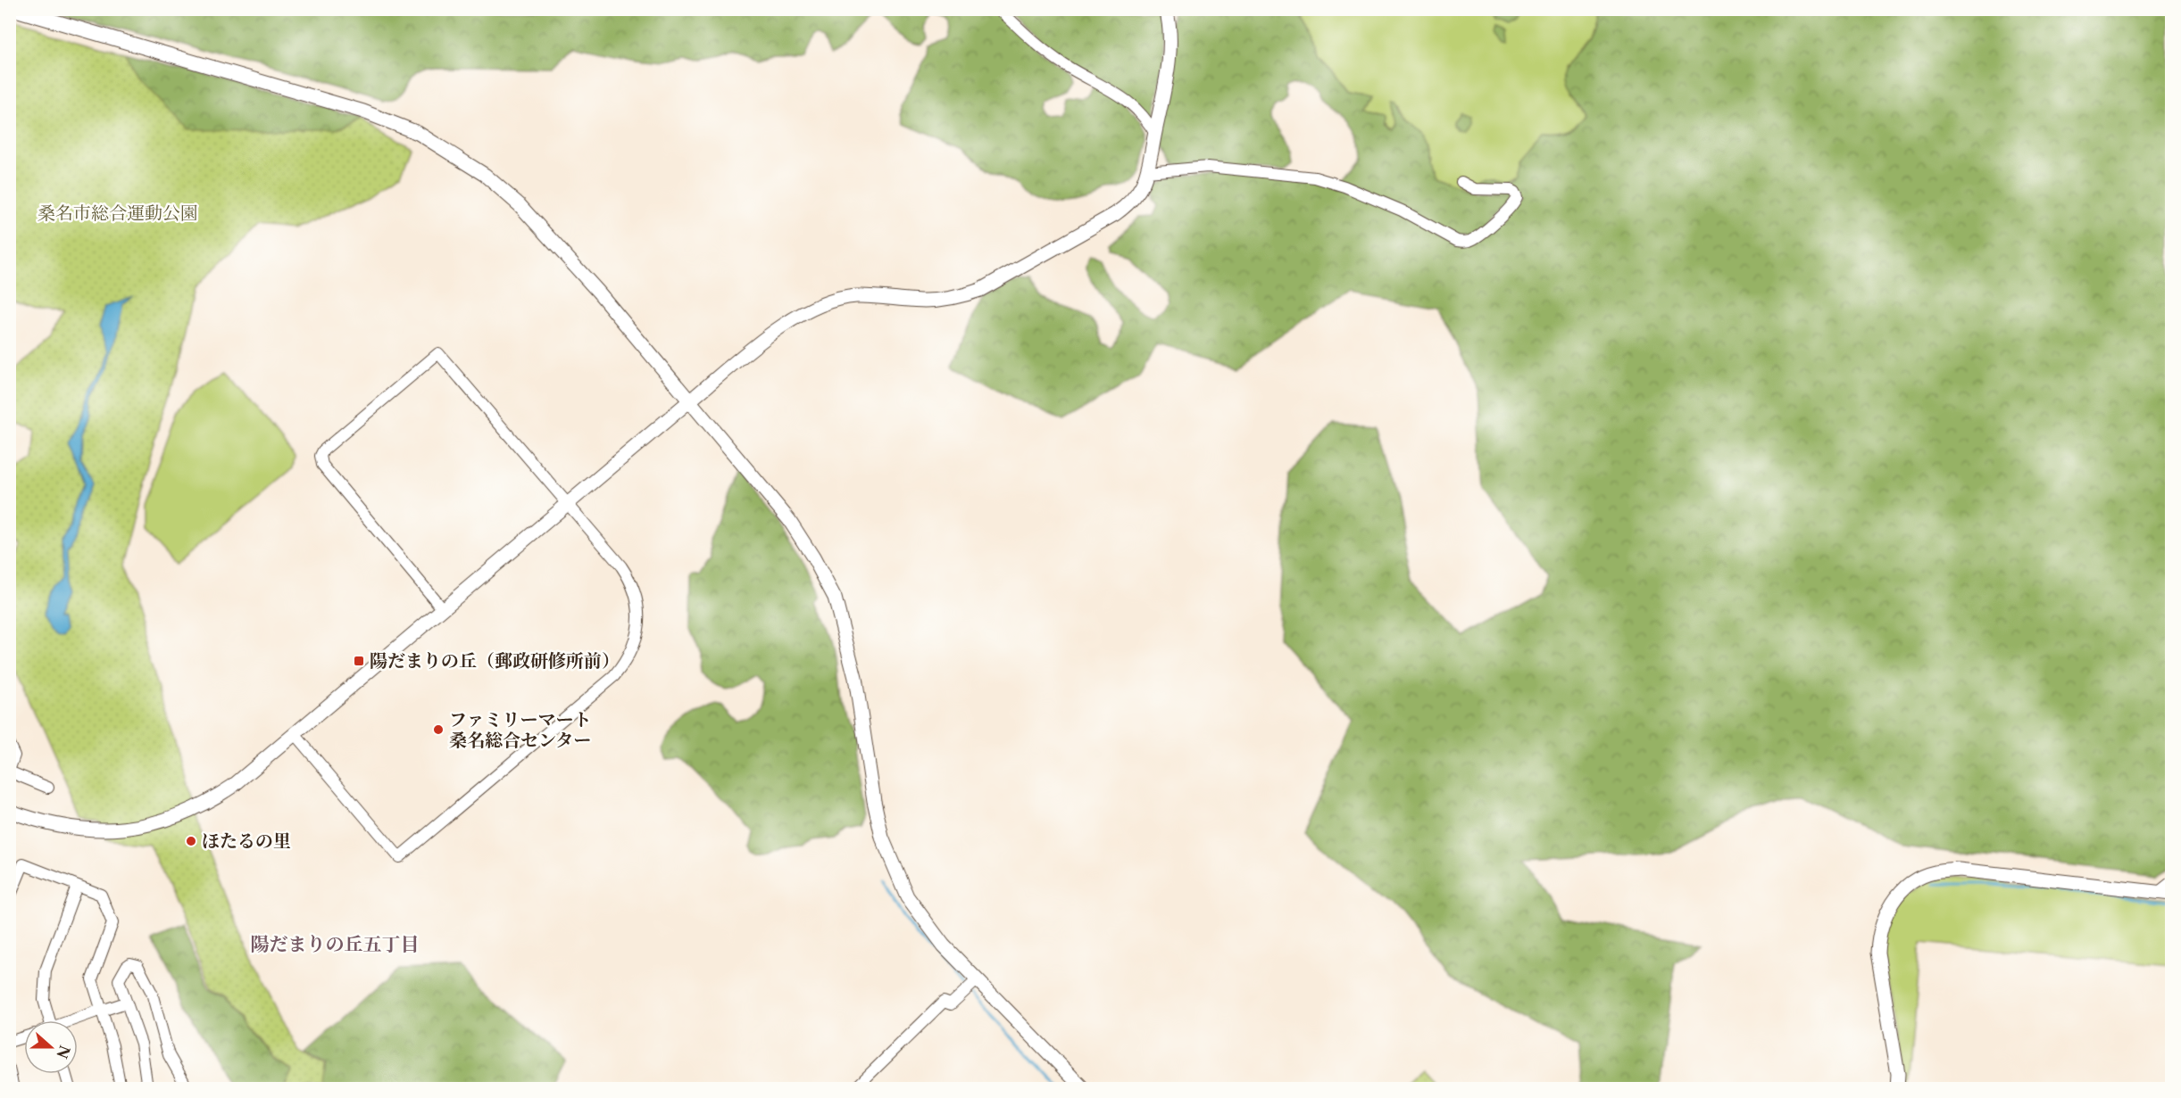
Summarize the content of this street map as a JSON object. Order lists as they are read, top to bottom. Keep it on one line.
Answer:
{"districts":["陽だまりの丘五丁目"],"parks":["桑名市総合運動公園"],"places":{"transit":["陽だまりの丘（郵政研修所前）"],"other":["ファミリーマート 桑名総合センター","ほたるの里"]},"north":"right"}
